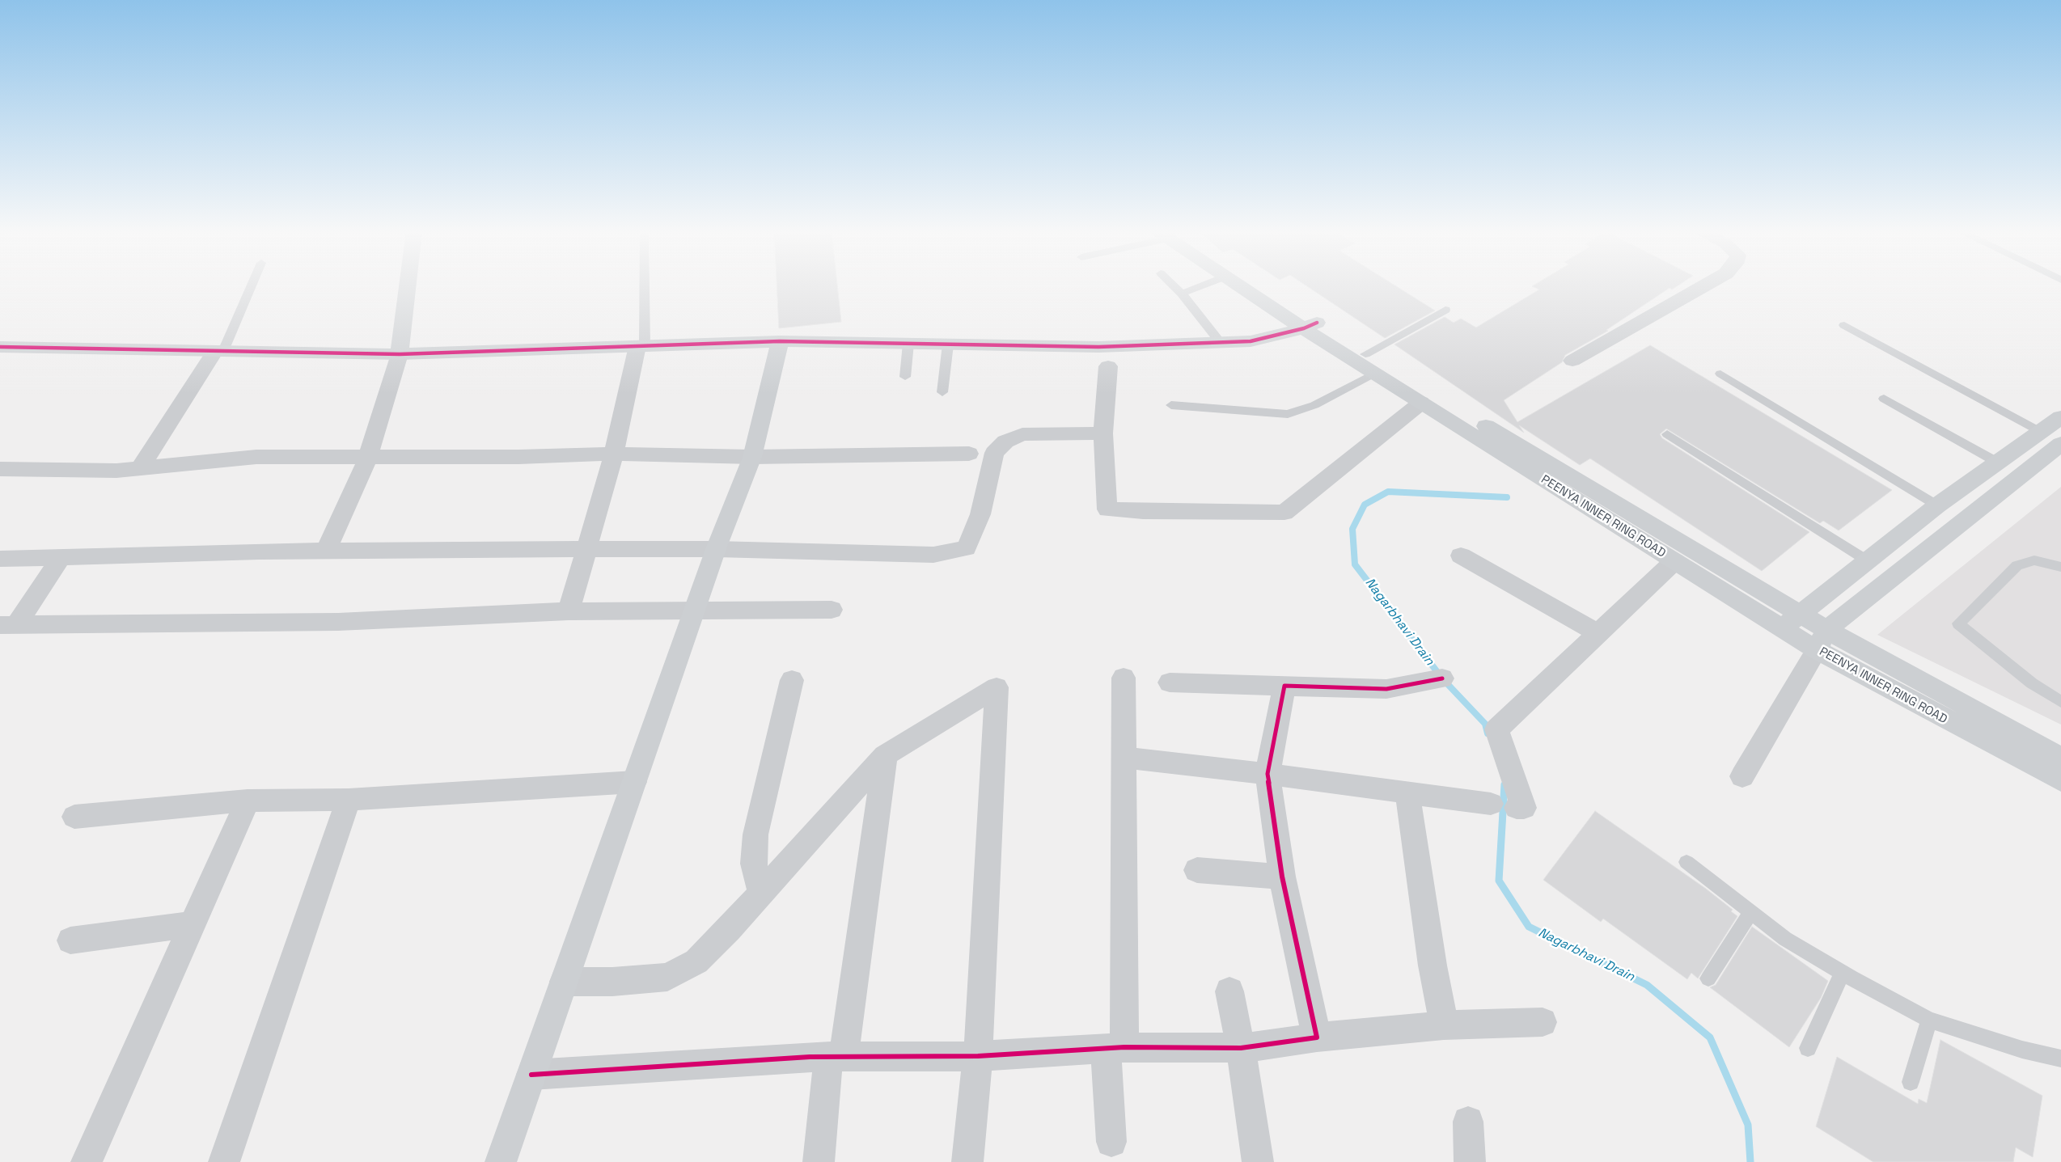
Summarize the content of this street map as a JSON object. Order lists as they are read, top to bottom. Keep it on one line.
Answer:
{"streets":{"street":["PEENYA INNER RING ROAD"]},"water":["Nagarbhavi Drain"]}
